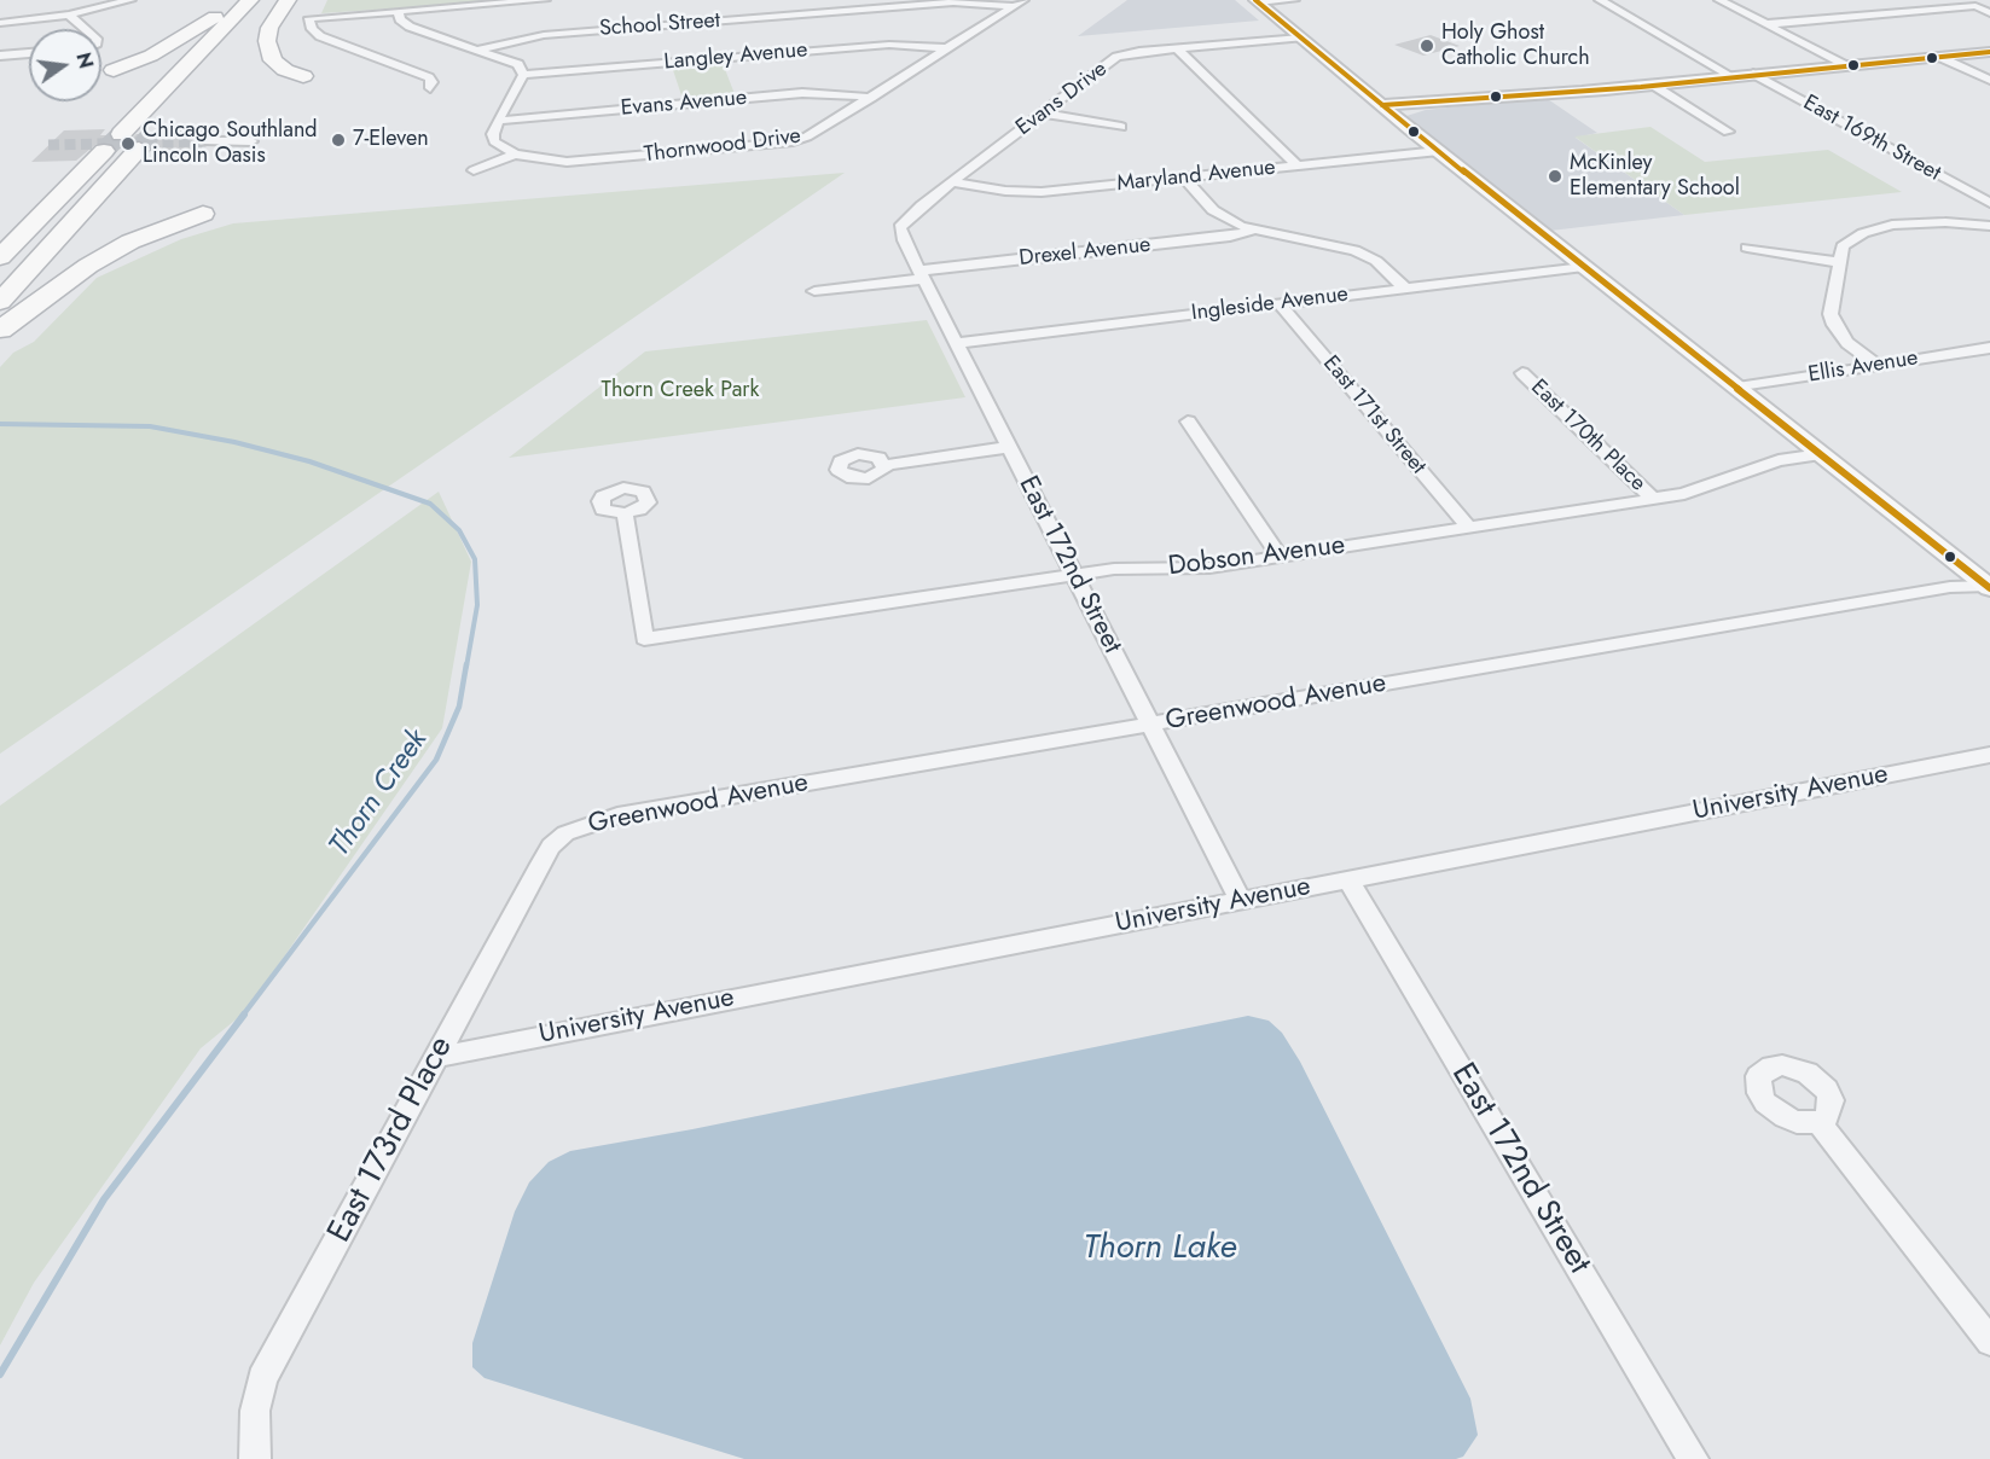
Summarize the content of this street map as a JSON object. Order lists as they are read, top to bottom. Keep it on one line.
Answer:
{"streets":{"street":["School Street","Langley Avenue","Evans Drive","Evans Avenue","East 169th Street","Thornwood Drive","Maryland Avenue","Drexel Avenue","Ingleside Avenue","Ellis Avenue","East 171st Street","East 170th Place","Dobson Avenue","East 172nd Street","Greenwood Avenue","University Avenue","East 173rd Place"]},"crossings":[["School Street","Thornwood Drive"],["Langley Avenue","Thornwood Drive"],["Evans Drive","Maryland Avenue"],["Evans Drive","East 172nd Street"],["Evans Avenue","Thornwood Drive"],["Drexel Avenue","East 172nd Street"],["Ingleside Avenue","East 171st Street"],["Ingleside Avenue","East 172nd Street"],["East 171st Street","Dobson Avenue"],["East 170th Place","Dobson Avenue"],["Dobson Avenue","East 172nd Street"],["East 172nd Street","Greenwood Avenue"],["East 172nd Street","University Avenue"],["Greenwood Avenue","East 173rd Place"],["University Avenue","East 173rd Place"]],"water":["Thorn Creek","Thorn Lake"],"parks":["Thorn Creek Park"],"places":["Holy Ghost Catholic Church","7-Eleven","Chicago Southland Lincoln Oasis","McKinley Elementary School"],"north":"right"}
